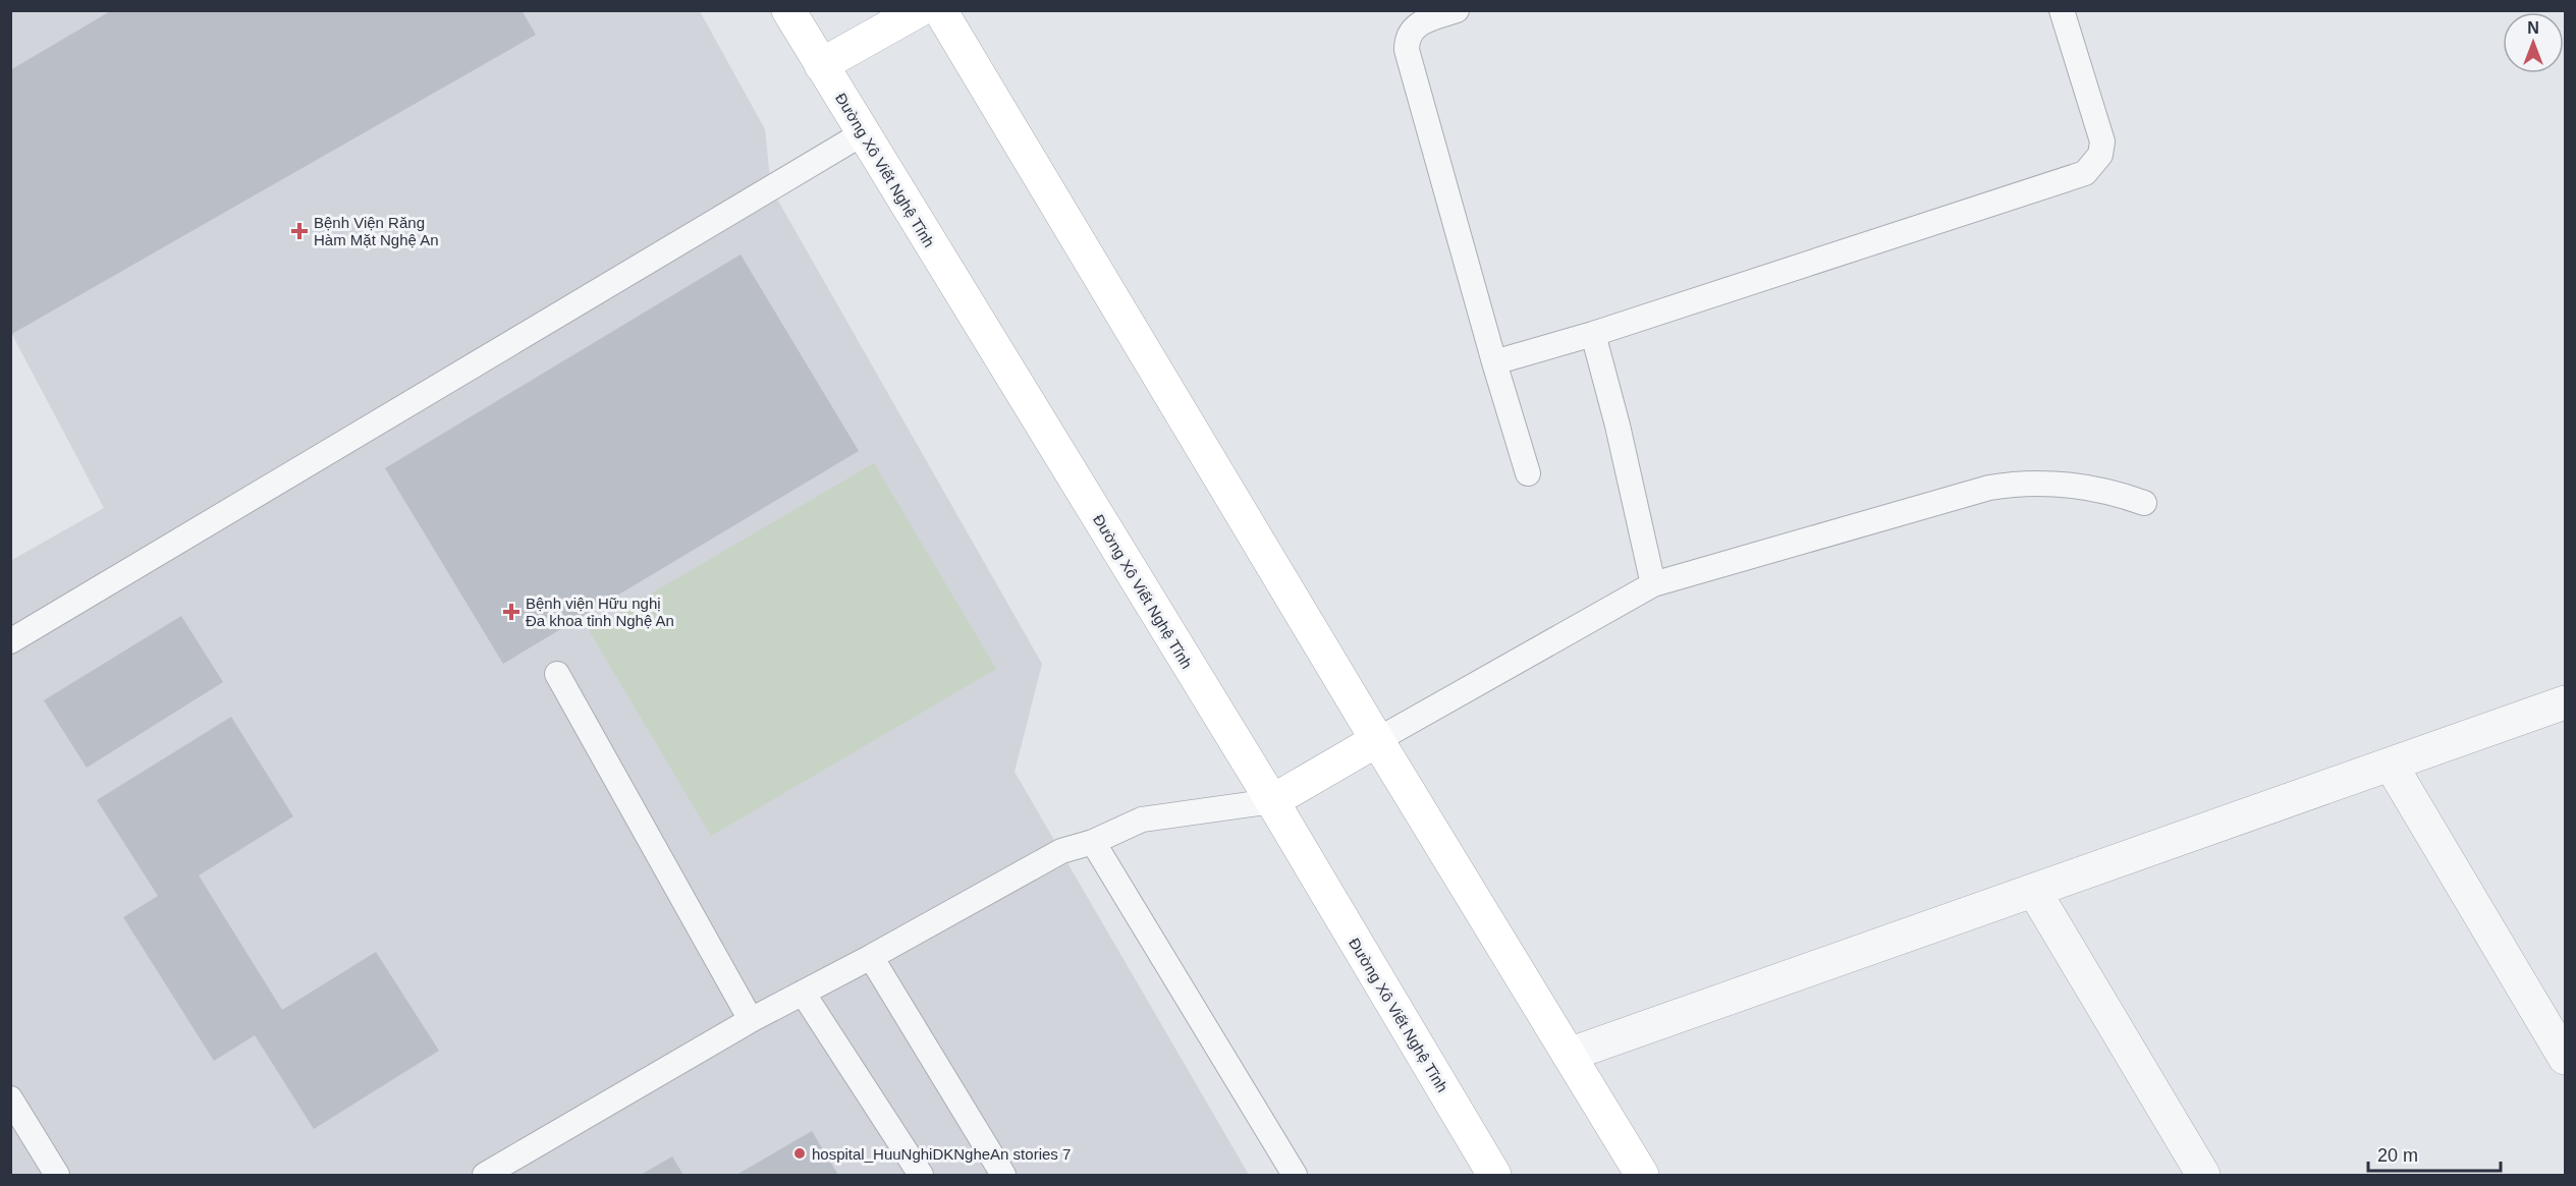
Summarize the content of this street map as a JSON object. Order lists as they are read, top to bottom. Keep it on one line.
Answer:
{"streets":{"main road":["Đường Xô Viết Nghệ Tĩnh"]},"places":{"health":["Bệnh Viện Răng Hàm Mặt Nghệ An","Bệnh viện Hữu nghị Đa khoa tỉnh Nghệ An"],"other":["hospital_HuuNghiDKNgheAn stories 7"]},"scale_bar":"20 m","north":"top"}
